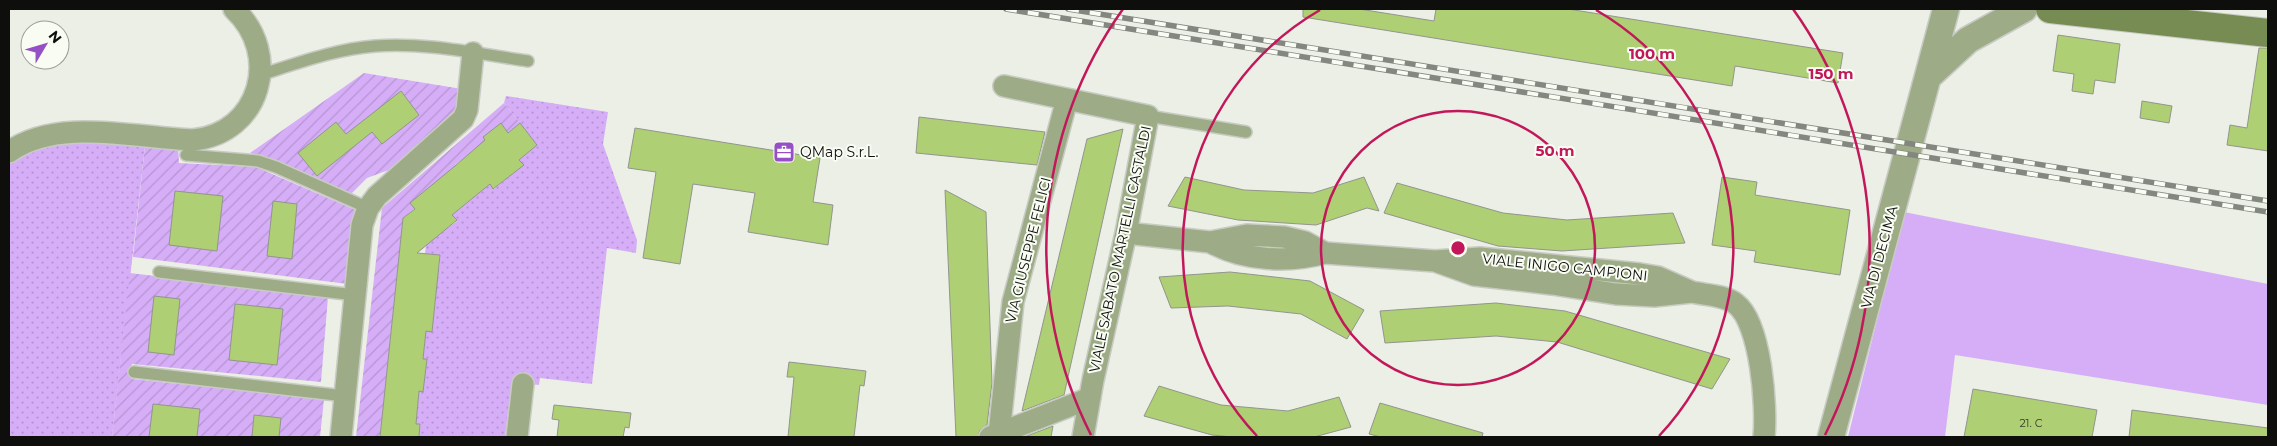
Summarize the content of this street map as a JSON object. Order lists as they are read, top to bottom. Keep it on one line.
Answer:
{"streets":{"street":["VIALE SABATO MARTELLI CASTALDI","VIA GIUSEPPE FELICI","VIA DI DECIMA","VIALE INIGO CAMPIONI"]},"crossings":[["VIALE SABATO MARTELLI CASTALDI","VIA GIUSEPPE FELICI"],["VIALE SABATO MARTELLI CASTALDI","VIALE INIGO CAMPIONI"]],"places":{"office":["QMap S.r.L."]},"house_numbers":["21. C"],"north":"top right","rings":["100 m","150 m","50 m"]}
